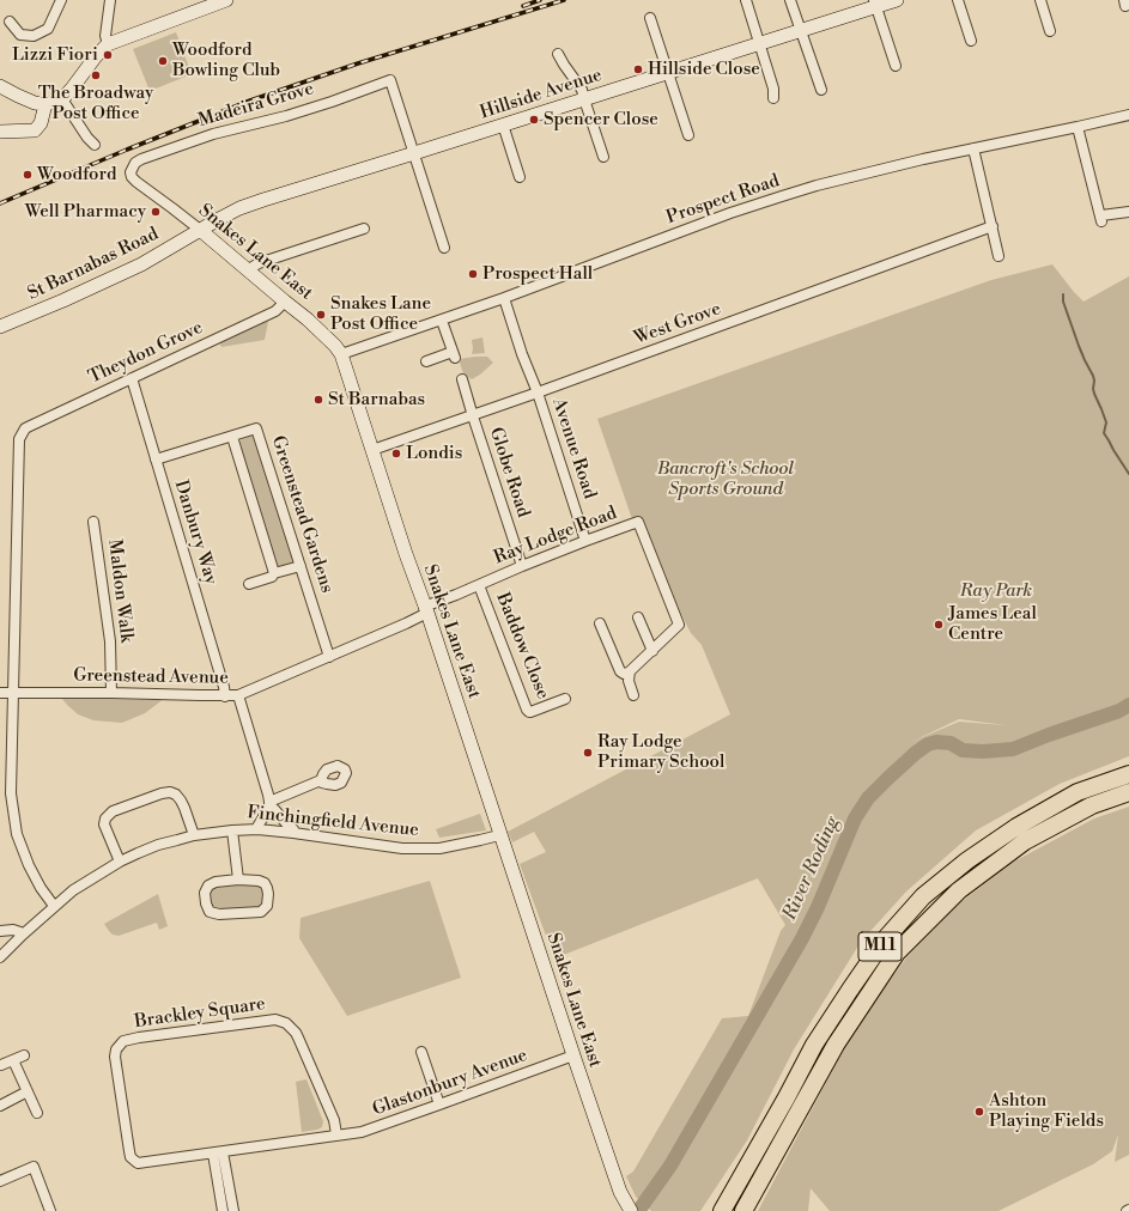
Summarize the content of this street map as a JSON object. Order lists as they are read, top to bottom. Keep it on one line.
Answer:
{"streets":{"highway":["M11"],"street":["Hillside Avenue","Madeira Grove","Prospect Road","Snakes Lane East","St Barnabas Road","West Grove","Theydon Grove","Avenue Road","Globe Road","Greenstead Gardens","Danbury Way","Ray Lodge Road","Maldon Walk","Baddow Close","Greenstead Avenue","Finchingfield Avenue","Brackley Square","Glastonbury Avenue"]},"crossings":[["Hillside Avenue","Madeira Grove"],["Hillside Avenue","Snakes Lane East"],["Hillside Avenue","St Barnabas Road"],["Madeira Grove","Snakes Lane East"],["Prospect Road","Snakes Lane East"],["Prospect Road","Avenue Road"],["Snakes Lane East","St Barnabas Road"],["Snakes Lane East","West Grove"],["Snakes Lane East","Theydon Grove"],["Snakes Lane East","Ray Lodge Road"],["Snakes Lane East","Greenstead Avenue"],["Snakes Lane East","Finchingfield Avenue"],["Snakes Lane East","Glastonbury Avenue"],["West Grove","Avenue Road"],["West Grove","Globe Road"],["Theydon Grove","Danbury Way"],["Theydon Grove","Greenstead Avenue"],["Avenue Road","Ray Lodge Road"],["Globe Road","Ray Lodge Road"],["Greenstead Gardens","Danbury Way"],["Greenstead Gardens","Greenstead Avenue"],["Danbury Way","Greenstead Avenue"],["Ray Lodge Road","Baddow Close"],["Ray Lodge Road","Greenstead Avenue"],["Maldon Walk","Greenstead Avenue"],["Brackley Square","Glastonbury Avenue"]],"water":["River Roding"],"parks":["Bancroft's School Sports Ground","Ray Park"],"places":["Lizzi Fiori","Woodford Bowling Club","Hillside Close","The Broadway Post Office","Spencer Close","Woodford","Well Pharmacy","Prospect Hall","Snakes Lane Post Office","St Barnabas","Londis","James Leal Centre","Ray Lodge Primary School","Ashton Playing Fields"]}
